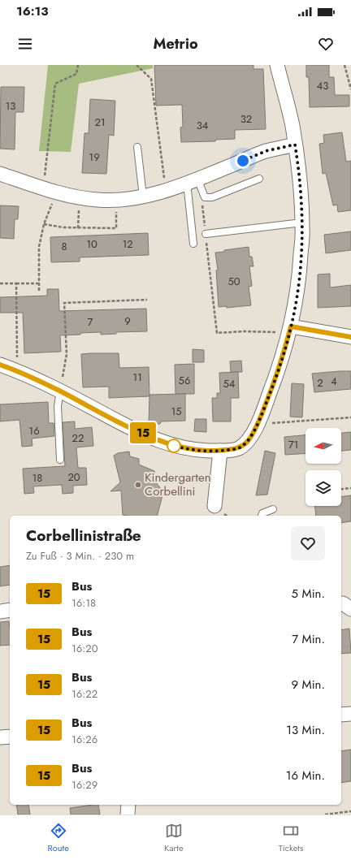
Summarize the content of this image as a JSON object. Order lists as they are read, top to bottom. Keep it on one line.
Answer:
{"places":["Kindergarten Corbellini"],"lines":["bus line 15"],"house_numbers":["43","13","32","21","34","19","10","12","8","50","9","7","11","56","4","2","54","15","16","22","71","20","18"],"north":"left","page":{"status":"16:13","header":"Metrio","on_map":"15","heading":["Corbellinistraße","Zu Fuß · 3 Min. · 230 m"],"list":[{"mark":"15","name":"Bus","note":"16:18","value":"5 Min."},{"mark":"15","name":"Bus","note":"16:20","value":"7 Min."},{"mark":"15","name":"Bus","note":"16:22","value":"9 Min."},{"mark":"15","name":"Bus","note":"16:26","value":"13 Min."},{"mark":"15","name":"Bus","note":"16:29","value":"16 Min."}],"tabs":["Route","Karte","Tickets"]}}
